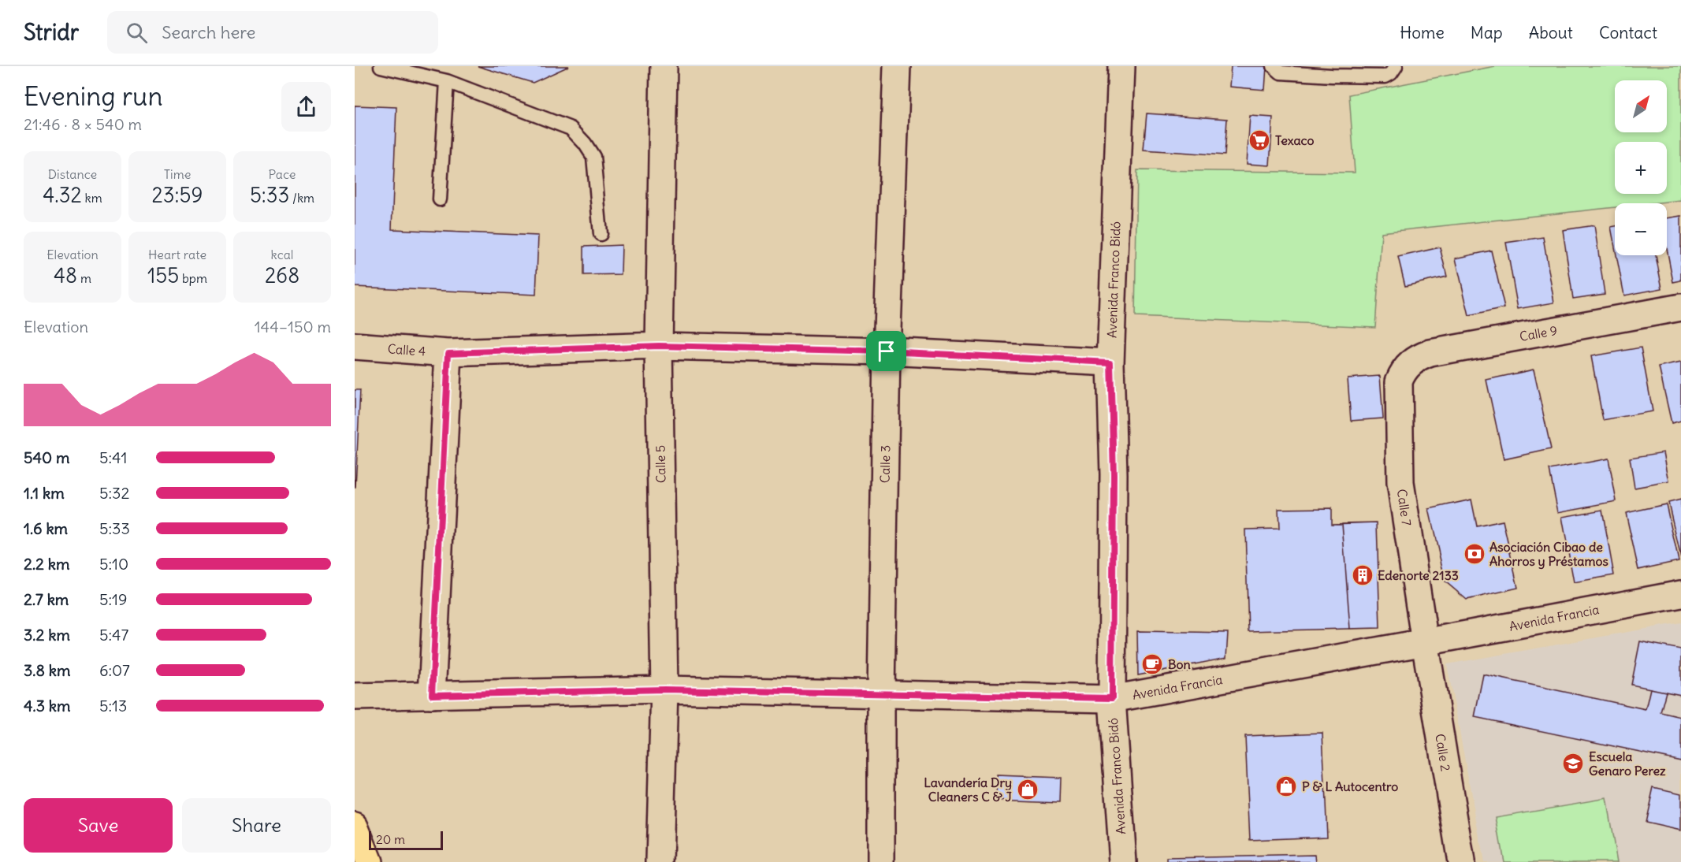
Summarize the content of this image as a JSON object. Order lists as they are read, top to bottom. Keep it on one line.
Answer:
{"streets":{"street":["Avenida Franco Bidó","Calle 9","Calle 4","Calle 5","Calle 3","Calle 7","Avenida Francia","Calle 2"]},"crossings":[["Avenida Franco Bidó","Calle 4"],["Avenida Franco Bidó","Avenida Francia"],["Calle 9","Calle 7"],["Calle 4","Calle 5"],["Calle 4","Calle 3"],["Calle 5","Avenida Francia"],["Calle 3","Avenida Francia"],["Calle 7","Avenida Francia"],["Calle 7","Calle 2"],["Avenida Francia","Calle 2"]],"places":{"supermarket":["Texaco"],"bank":["Asociación Cibao de Ahorros y Préstamos"],"building":["Edenorte 2133"],"cafe":["Bon"],"school or university":["Escuela Genaro Perez"],"shop":["P & L Autocentro","Lavandería Dry Cleaners C & J"]},"scale_bar":"20 m","north":"top right","page":{"header":"Stridr","search":"Search here","nav":["Home","Map","About","Contact"],"heading":["Evening run","21:46 · 8 × 540 m"],"map_buttons":["+","−"],"stats":[["Distance","4.32 km"],["Time","23:59"],["Pace","5:33 /km"],["Elevation","48 m"],["Heart rate","155 bpm"],["kcal","268"]],"chart":["Elevation","144–150 m"],"list":[{"name":"540 m","note":"5:41"},{"name":"1.1 km","note":"5:32"},{"name":"1.6 km","note":"5:33"},{"name":"2.2 km","note":"5:10"},{"name":"2.7 km","note":"5:19"},{"name":"3.2 km","note":"5:47"},{"name":"3.8 km","note":"6:07"},{"name":"4.3 km","note":"5:13"}],"buttons":["Save","Share"],"scale":"20 m"}}
